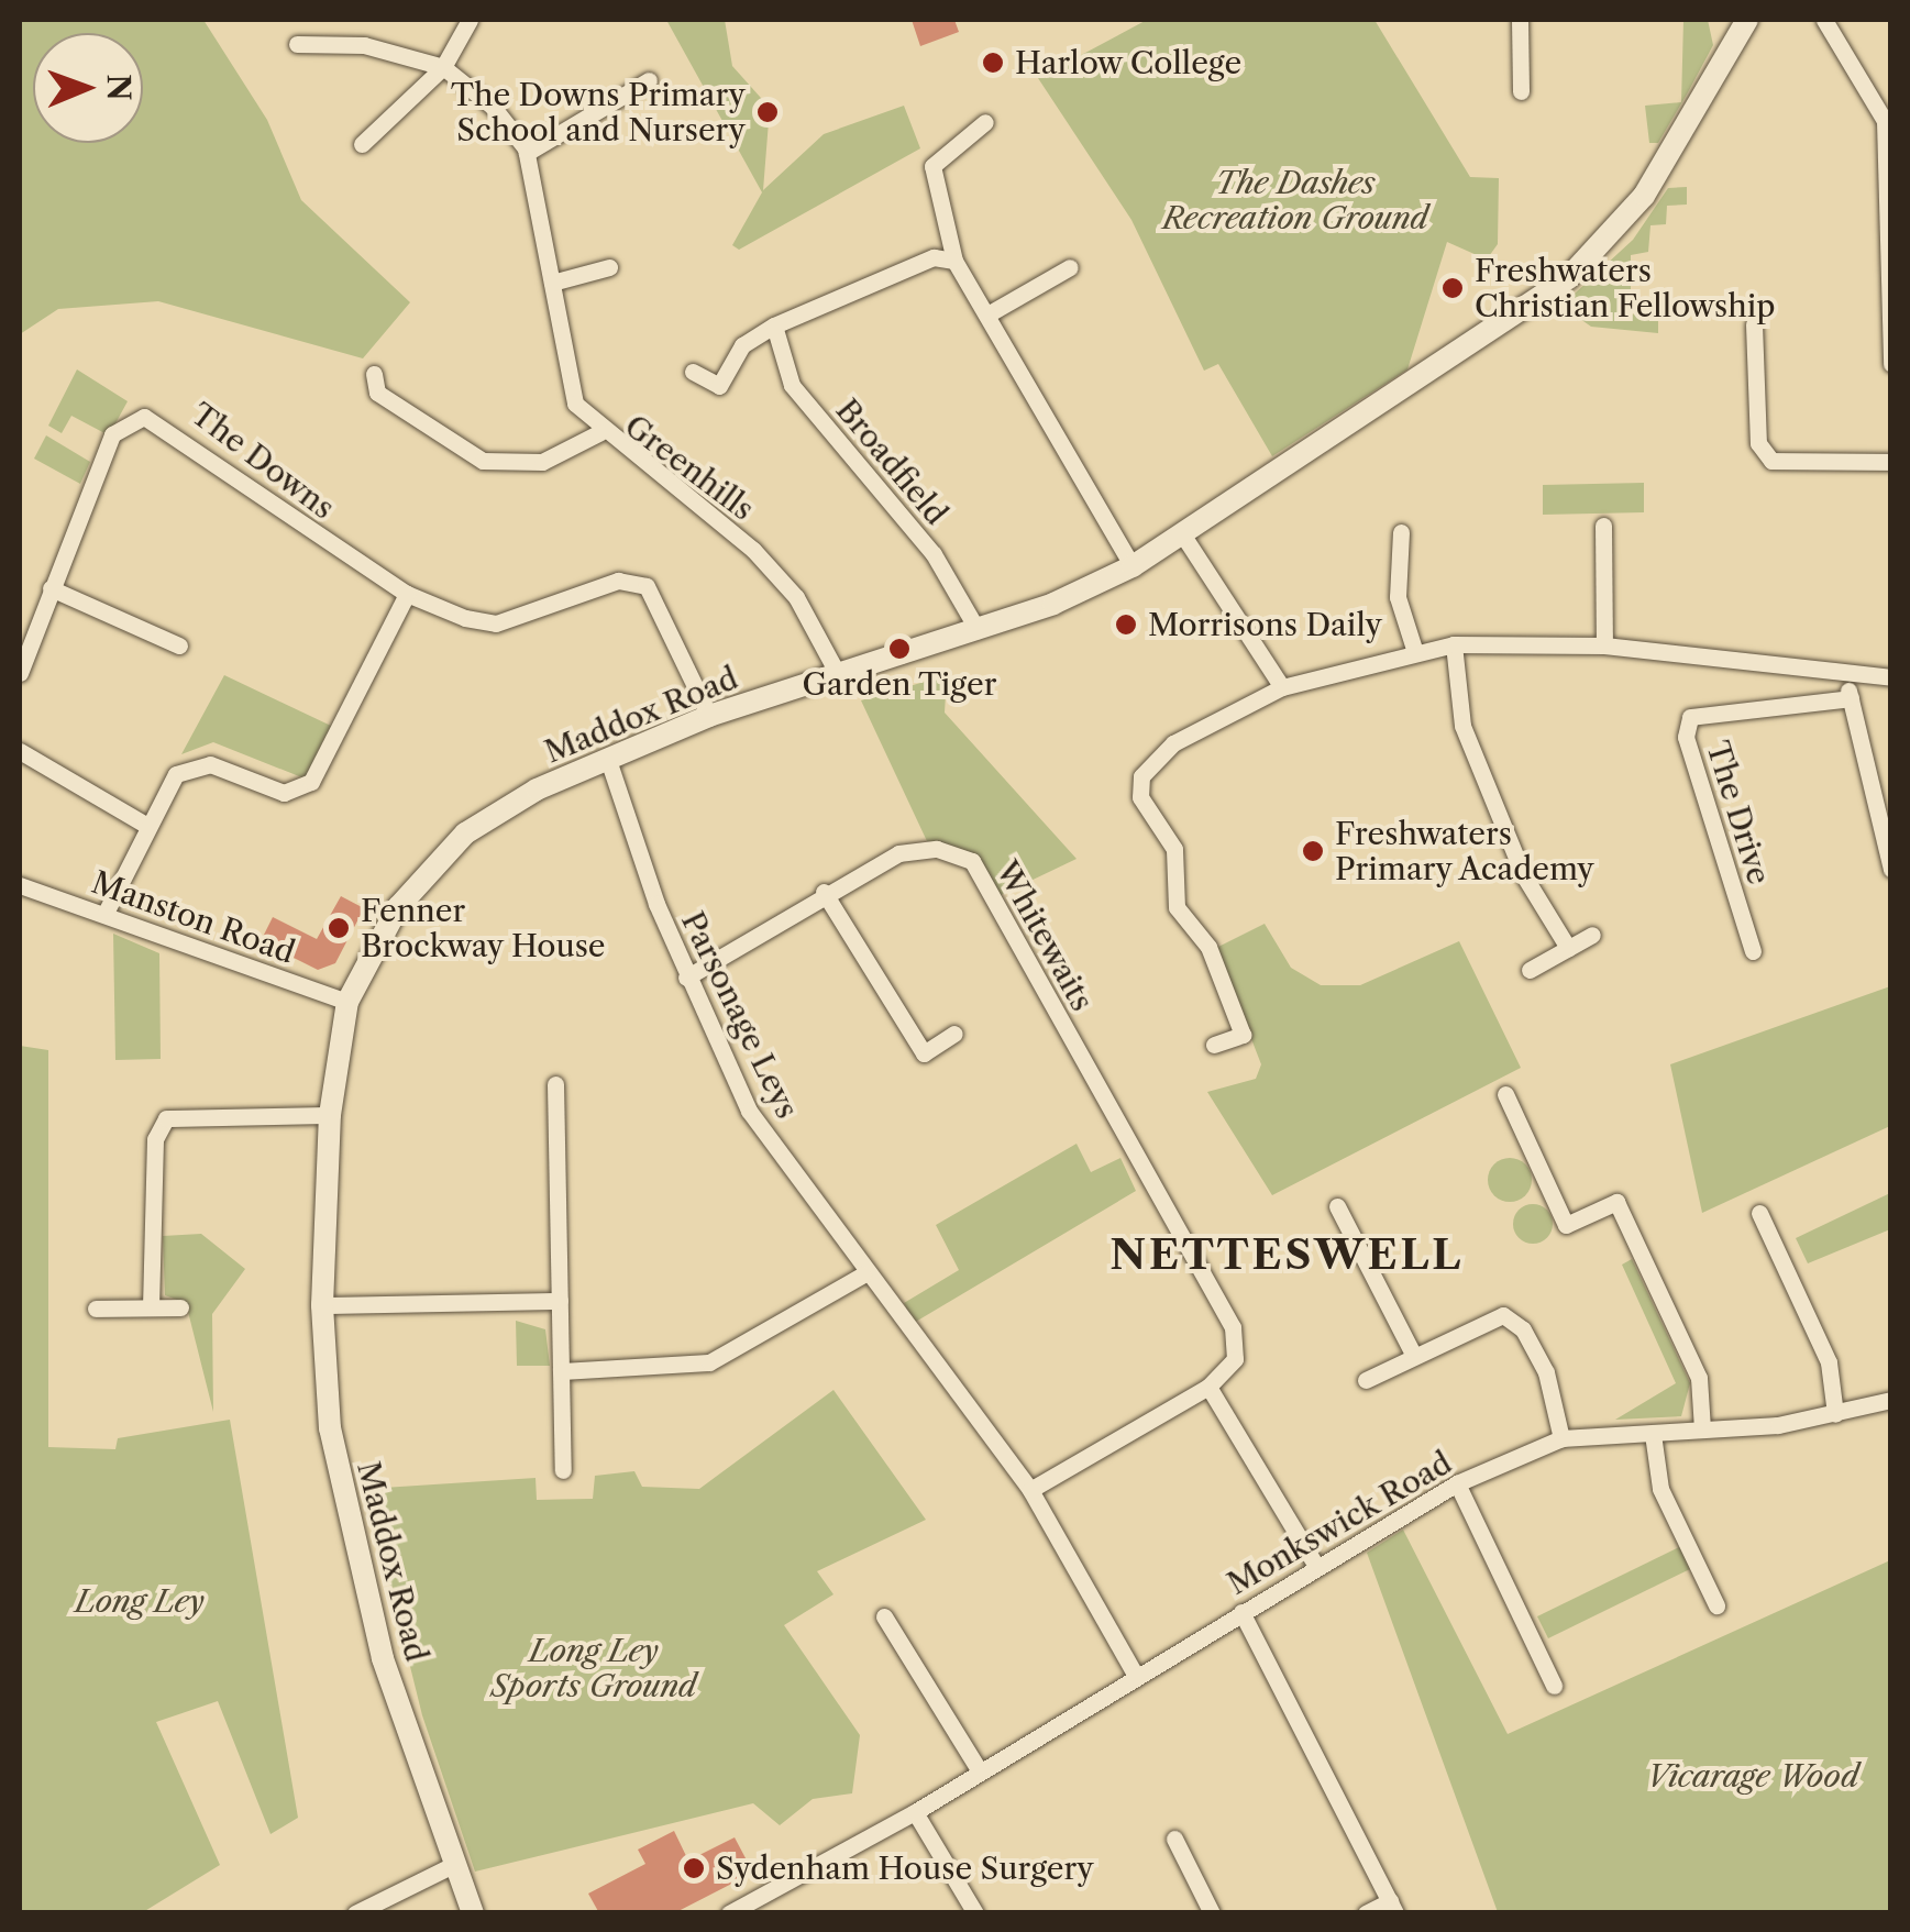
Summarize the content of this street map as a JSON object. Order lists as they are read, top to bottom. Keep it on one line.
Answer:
{"streets":{"street":["The Downs","Broadfield","Greenhills","Maddox Road","The Drive","Manston Road","Whitewaits","Parsonage Leys","Monkswick Road"]},"crossings":[["The Downs","Maddox Road"],["Broadfield","Maddox Road"],["Greenhills","Maddox Road"],["Maddox Road","Manston Road"],["Maddox Road","Parsonage Leys"],["Whitewaits","Parsonage Leys"],["Parsonage Leys","Monkswick Road"]],"districts":["NETTESWELL"],"parks":["The Dashes Recreation Ground","Long Ley","Long Ley Sports Ground","Vicarage Wood"],"places":["Harlow College","The Downs Primary School and Nursery","Freshwaters Christian Fellowship","Morrisons Daily","Garden Tiger","Freshwaters Primary Academy","Fenner Brockway House","Sydenham House Surgery"],"north":"right"}
